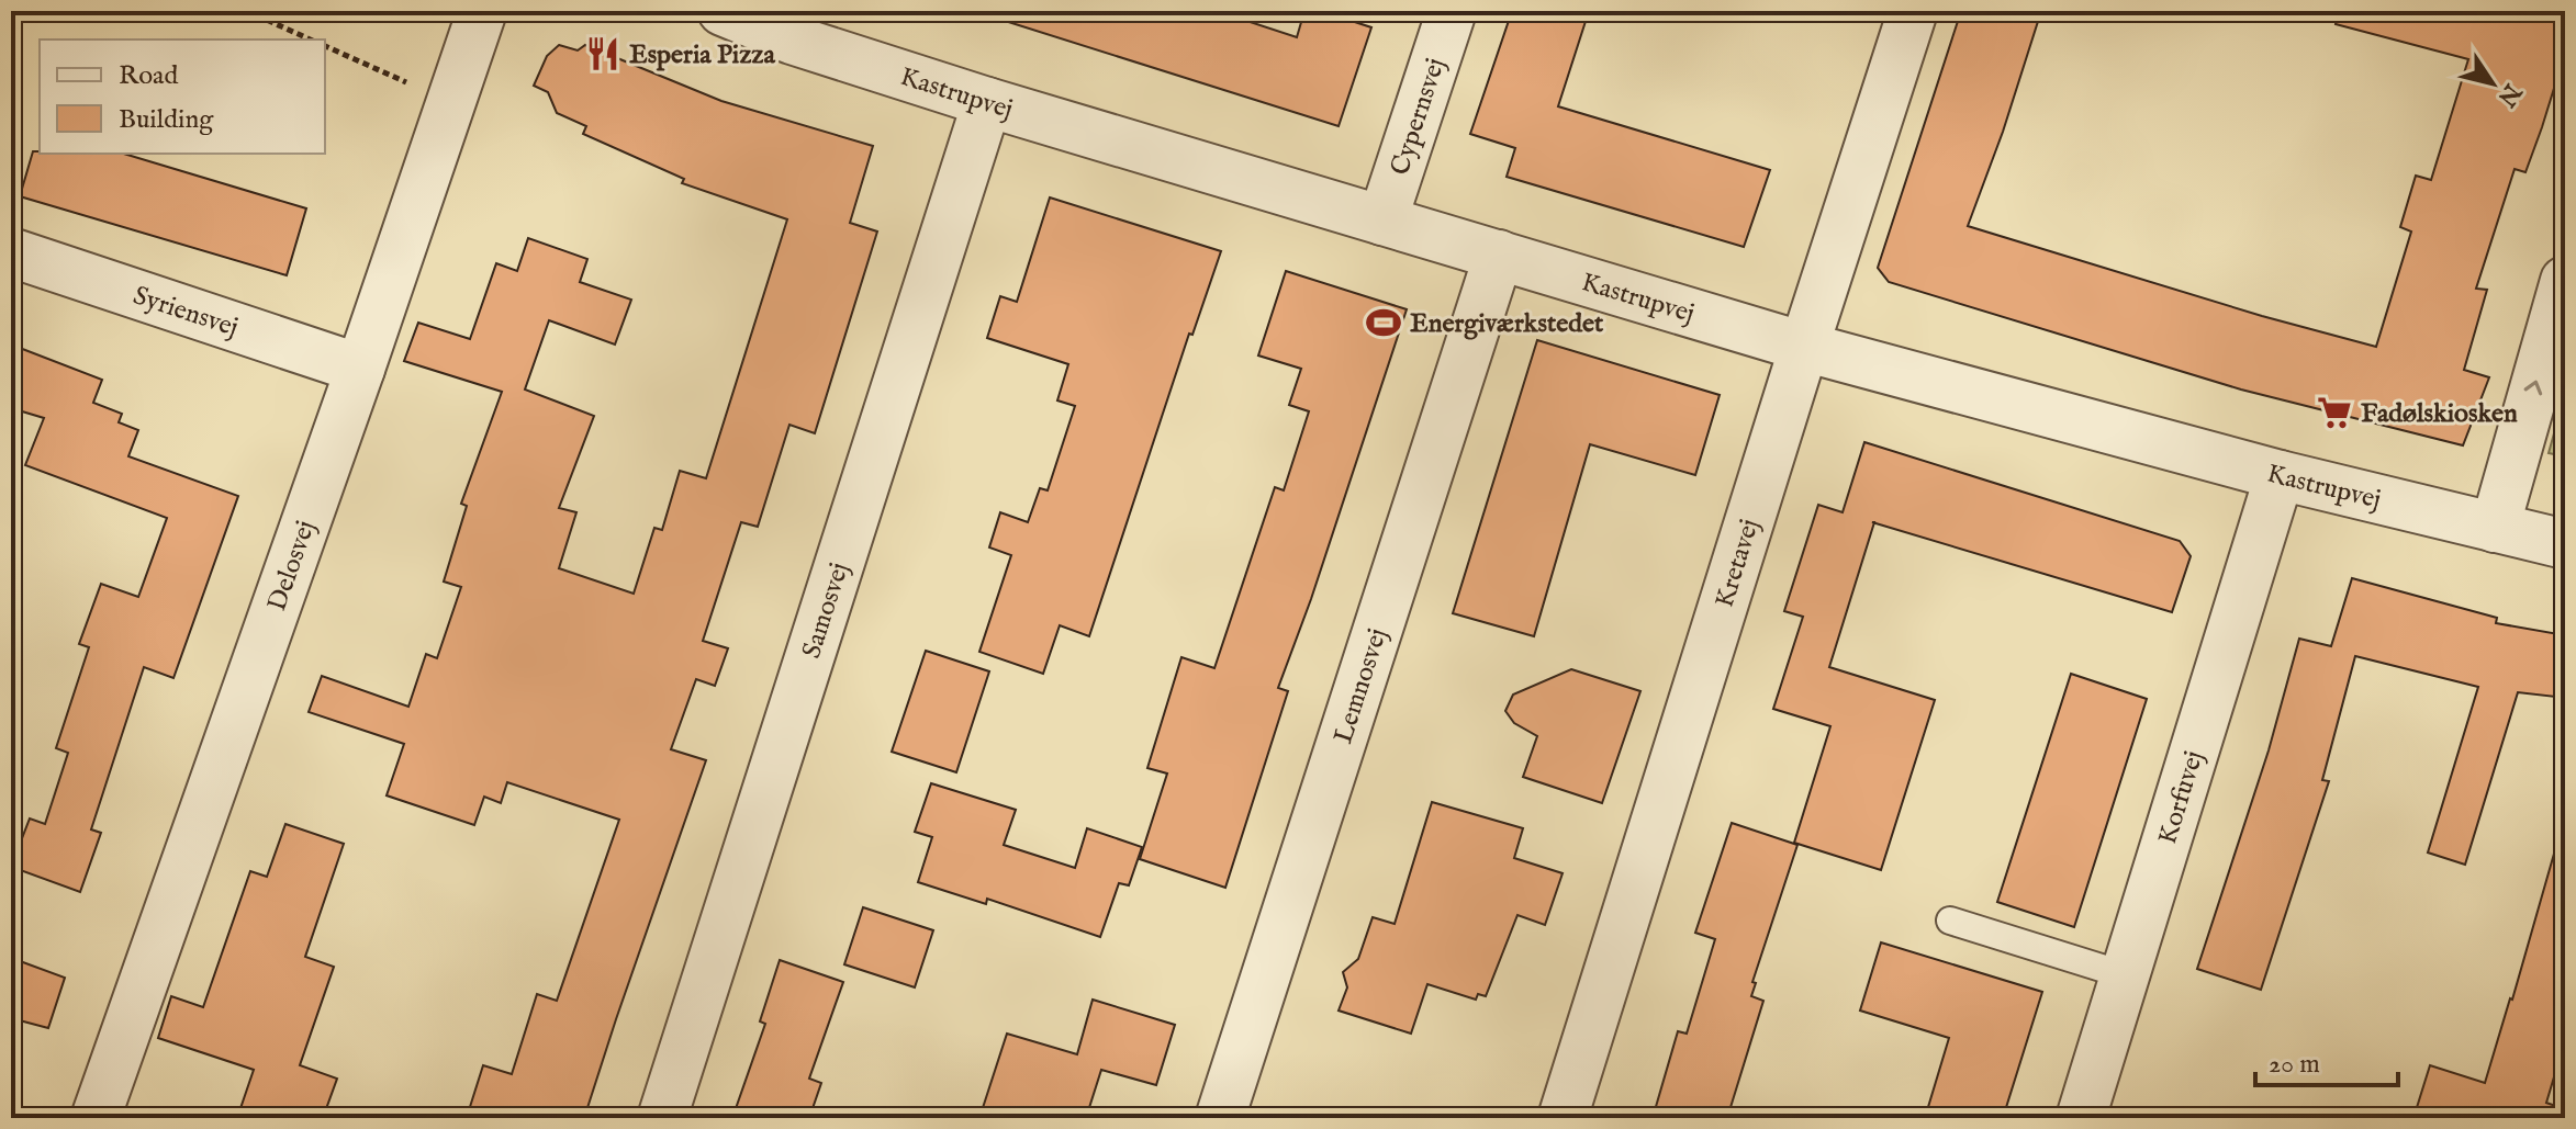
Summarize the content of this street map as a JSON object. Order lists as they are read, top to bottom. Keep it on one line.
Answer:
{"streets":{"street":["Kastrupvej","Cypernsvej","Syriensvej","Kretavej","Delosvej","Samosvej","Lemnosvej","Korfuvej"]},"crossings":[["Kastrupvej","Cypernsvej"],["Kastrupvej","Kretavej"],["Kastrupvej","Samosvej"],["Kastrupvej","Lemnosvej"],["Kastrupvej","Korfuvej"],["Syriensvej","Delosvej"]],"places":{"restaurant":["Esperia Pizza"],"sports":["Energiværkstedet"],"supermarket":["Fadølskiosken"]},"legend":["Road","Building"],"scale_bar":"20 m","north":"bottom right"}
